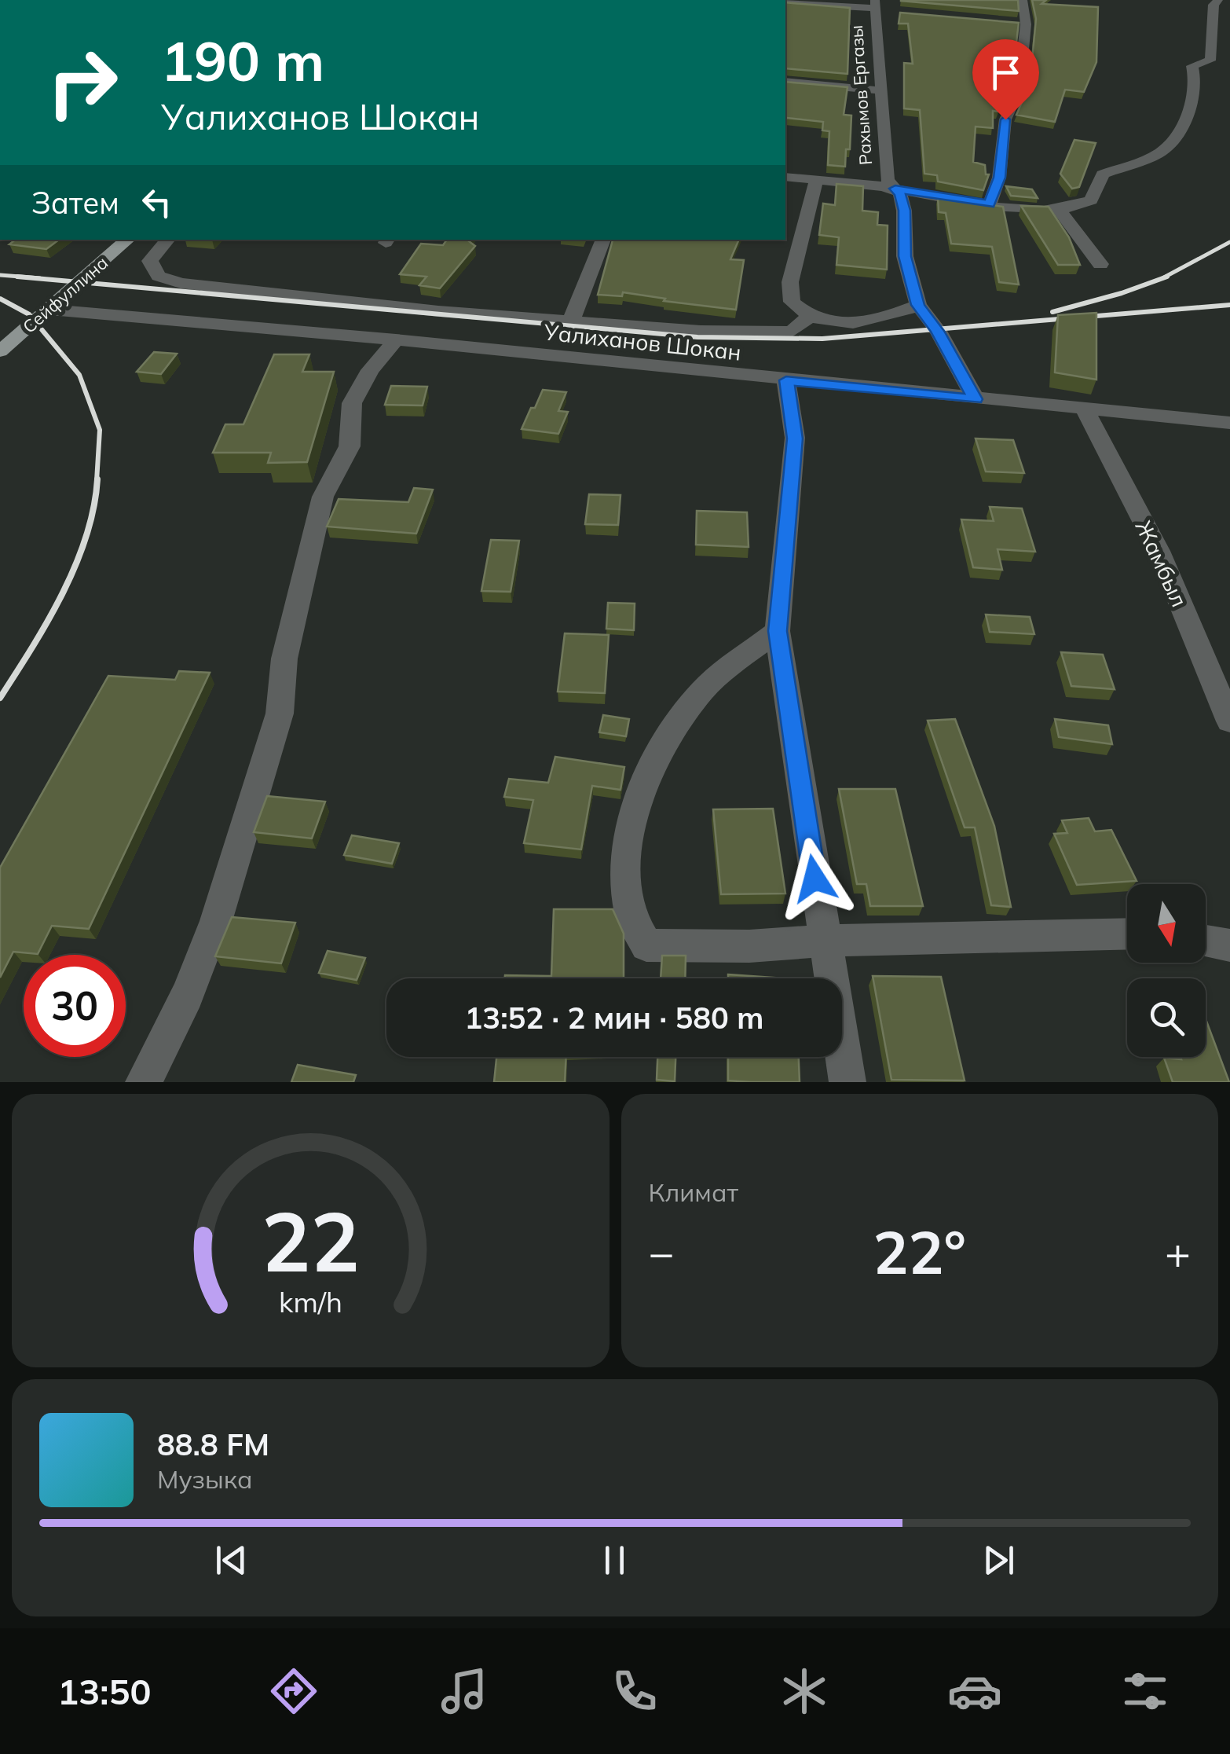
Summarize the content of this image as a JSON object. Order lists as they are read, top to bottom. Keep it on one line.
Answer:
{"streets":{"main road":["Сейфуллина"],"street":["Рахымов Ергазы","Уалиханов Шокан","Жамбыл"]},"crossings":[["Рахымов Ергазы","Уалиханов Шокан"],["Сейфуллина","Уалиханов Шокан"],["Уалиханов Шокан","Жамбыл"]],"north":"bottom","page":{"turn":["190 m","Уалиханов Шокан"],"then":"Затем","limit":"30","trip":"13:52 · 2 мин · 580 m","tile":"Климат","heat":["−","22°","+"],"song":["88.8 FM","Музыка"],"tabs":"13:50","gauge":["22","km/h"]}}
